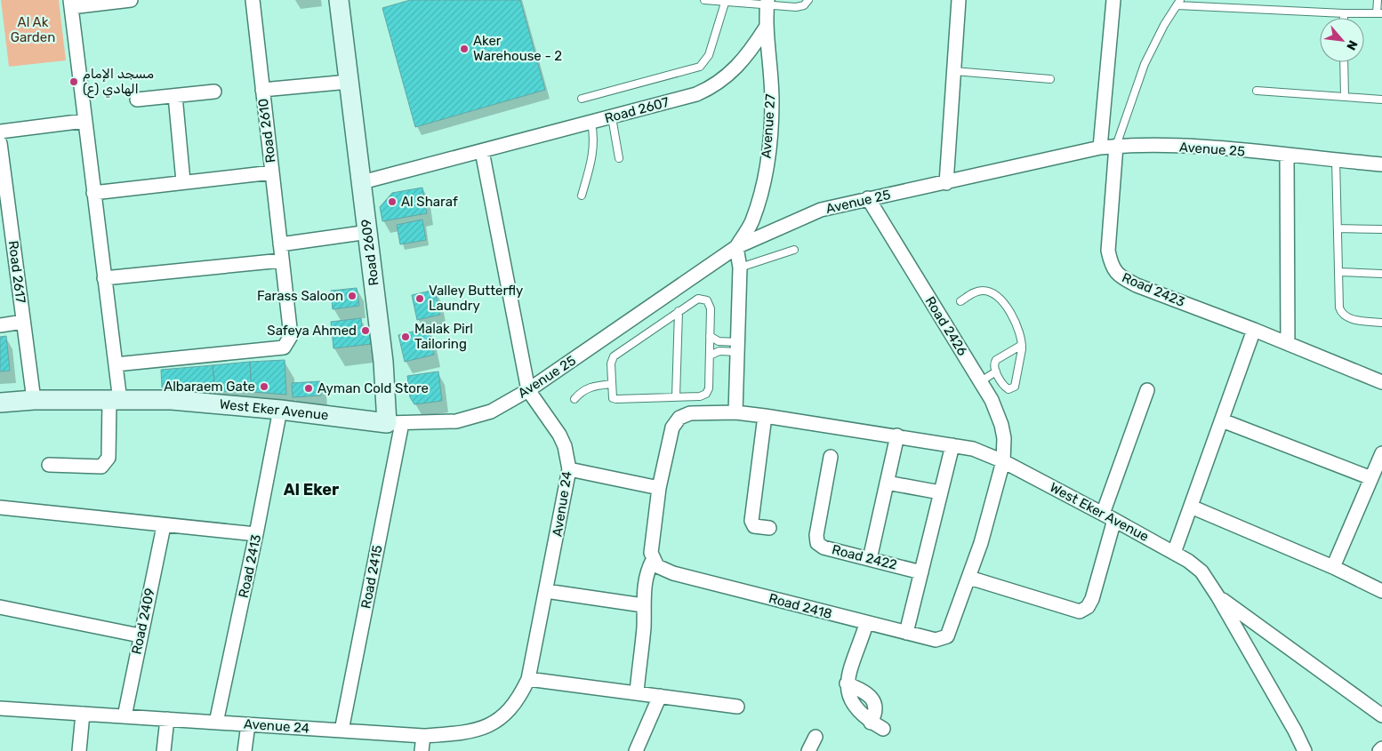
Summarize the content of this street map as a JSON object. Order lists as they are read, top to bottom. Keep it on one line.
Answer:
{"streets":{"street":["Road 2607","Avenue 27","Road 2610","Avenue 25","Road 2609","Road 2617","Road 2423","Road 2426","West Eker Avenue","Avenue 24","Road 2422","Road 2413","Road 2415","Road 2418","Road 2409"]},"crossings":[["Road 2607","Avenue 27"],["Road 2607","Road 2609"],["Avenue 27","Avenue 25"],["Avenue 25","Road 2609"],["Avenue 25","Road 2423"],["Avenue 25","Road 2426"],["Avenue 25","West Eker Avenue"],["Avenue 25","Avenue 24"],["Avenue 25","Road 2415"],["Road 2609","West Eker Avenue"],["Road 2609","Road 2415"],["Road 2617","West Eker Avenue"],["Road 2426","West Eker Avenue"],["Road 2426","Road 2418"],["West Eker Avenue","Road 2413"],["West Eker Avenue","Road 2415"],["Avenue 24","Road 2413"],["Avenue 24","Road 2415"],["Avenue 24","Road 2409"]],"districts":["Al Eker"],"parks":["Al Ak Garden"],"places":["Aker Warehouse - 2","مسجد الإمام الهادي (ع)","Al Sharaf","Farass Saloon","Valley Butterfly Laundry","Safeya Ahmed","Malak Pirl Tailoring","Albaraem Gate","Ayman Cold Store"],"north":"bottom right"}
